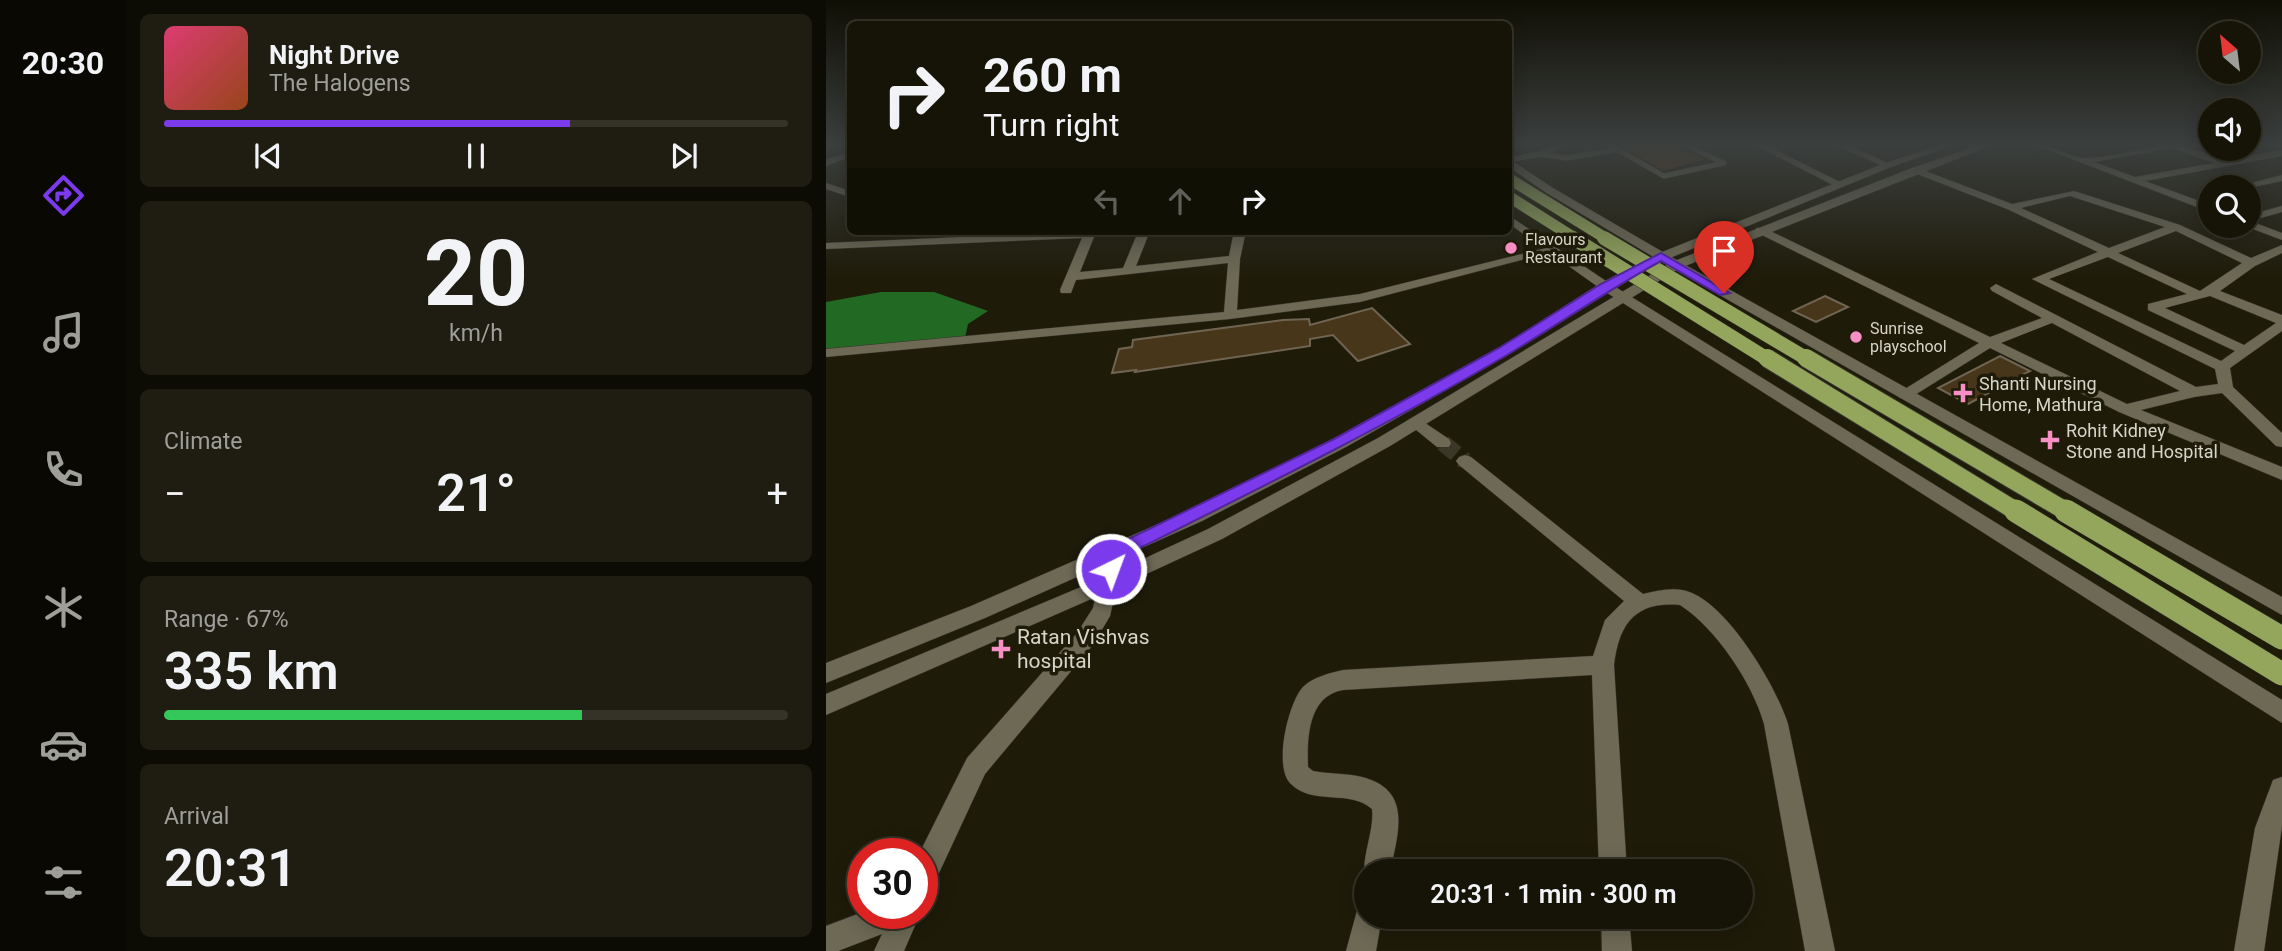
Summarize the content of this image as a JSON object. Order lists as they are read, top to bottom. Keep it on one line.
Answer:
{"places":{"other":["Flavours Restaurant","Sunrise playschool"],"health":["Shanti Nursing Home, Mathura","Rohit Kidney Stone and Hospital","Ratan Vishvas hospital"]},"north":"top left","page":{"tabs":"20:30","turn":["260 m","Turn right"],"song":["Night Drive","The Halogens"],"tile":[["20","km/h"],"Climate",["Range · 67%","335 km"],["Arrival","20:31"]],"heat":["−","21°","+"],"limit":"30","trip":"20:31 · 1 min · 300 m"}}
